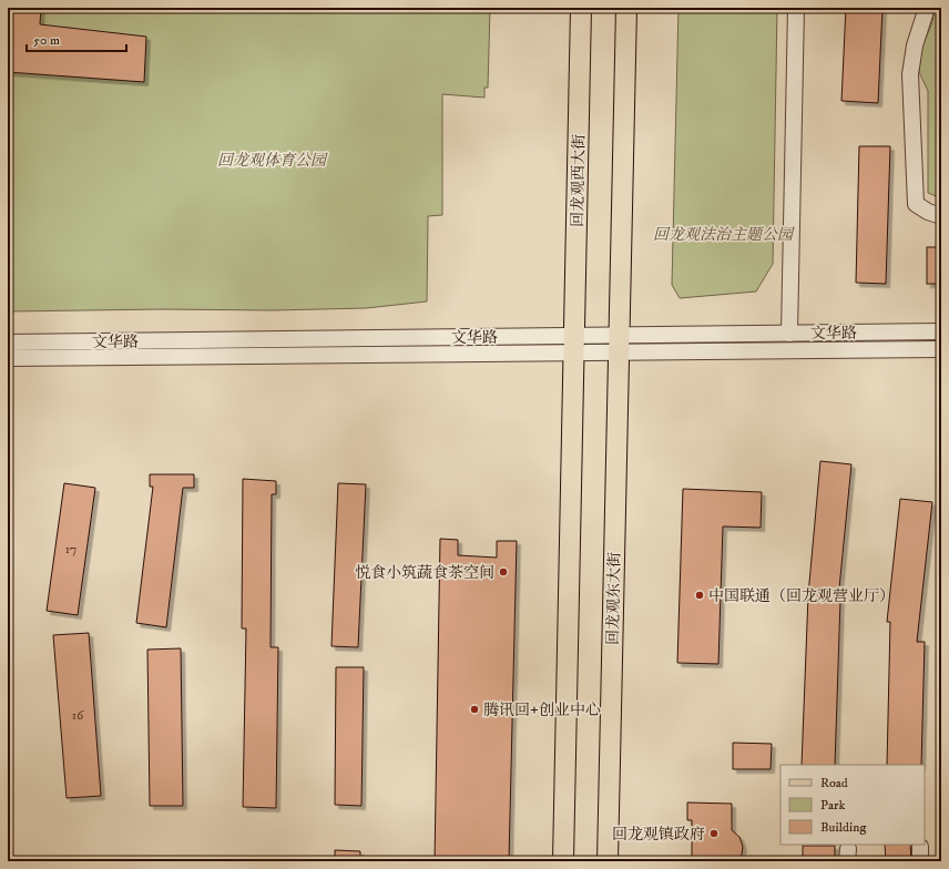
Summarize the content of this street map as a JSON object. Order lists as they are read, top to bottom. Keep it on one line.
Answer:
{"streets":{"main road":["回龙观西大街","回龙观东大街"],"street":["文华路"]},"crossings":[["回龙观西大街","文华路"],["文华路","回龙观东大街"]],"parks":["回龙观体育公园","回龙观法治主题公园"],"places":["悦食小筑蔬食茶空间","中国联通（回龙观营业厅）","腾讯回+创业中心","回龙观镇政府"],"house_numbers":["17","16"],"legend":["Road","Park","Building"],"scale_bar":"50 m"}
